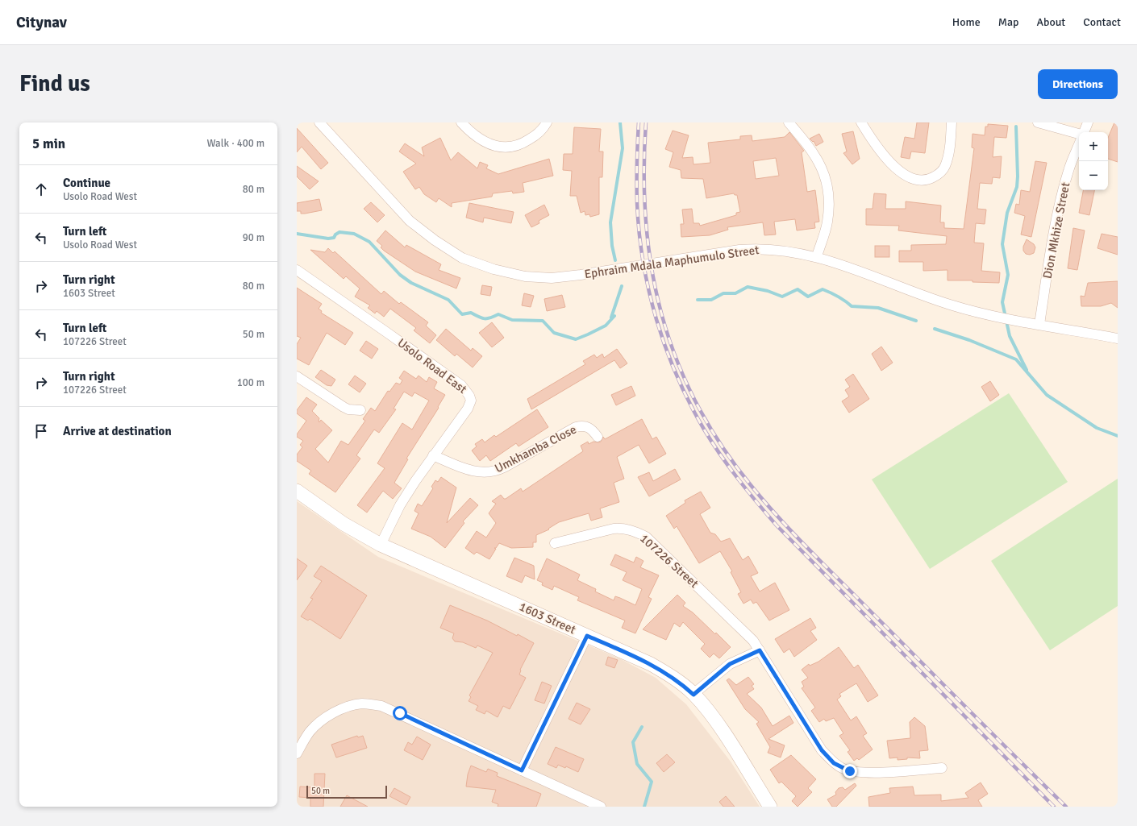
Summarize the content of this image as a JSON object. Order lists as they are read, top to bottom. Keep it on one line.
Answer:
{"streets":{"street":["Dion Mkhize Street","Ephraim Mdala Maphumulo Street","Usolo Road East","Umkhamba Close","107226 Street","1603 Street"]},"crossings":[["Dion Mkhize Street","Ephraim Mdala Maphumulo Street"],["Usolo Road East","Umkhamba Close"],["Usolo Road East","1603 Street"]],"scale_bar":"50 m","page":{"header":"Citynav","nav":["Home","Map","About","Contact"],"buttons":"Directions","title":"Find us","heading":["5 min","Walk · 400 m"],"map_buttons":["+","−"],"list":[["Continue","Usolo Road West","80 m"],["Turn left","Usolo Road West","90 m"],["Turn right","1603 Street","80 m"],["Turn left","107226 Street","50 m"],["Turn right","107226 Street","100 m"],"Arrive at destination"],"scale":"50 m"}}
